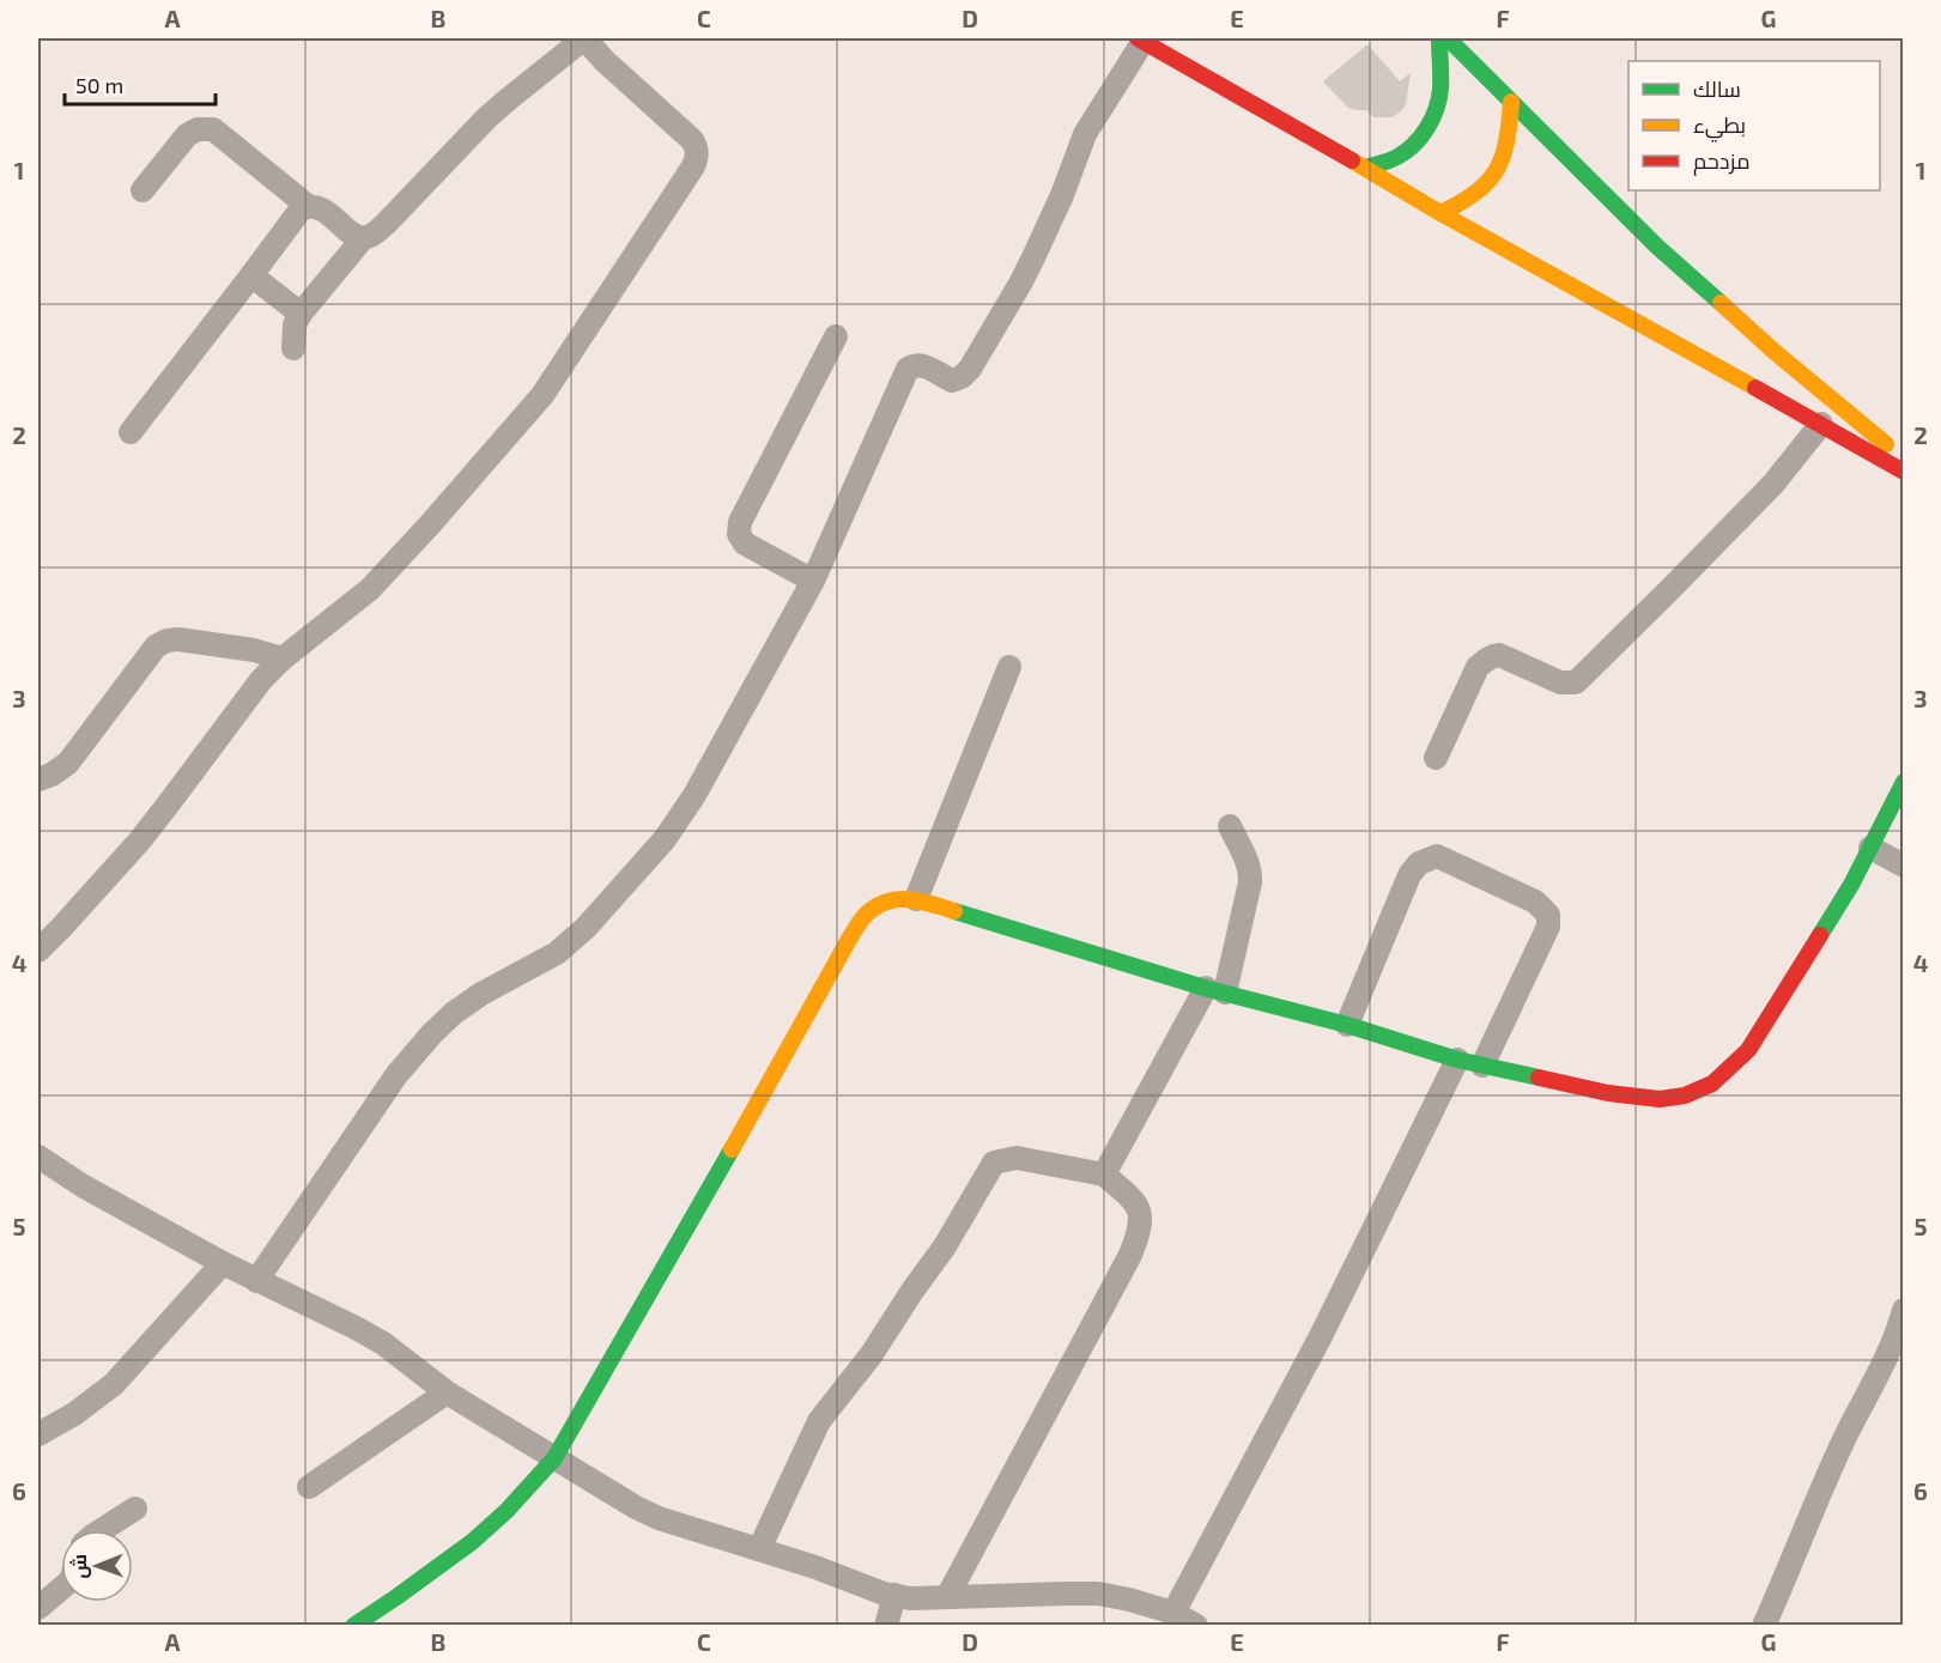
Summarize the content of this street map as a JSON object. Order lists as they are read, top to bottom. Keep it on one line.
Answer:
{"legend":["سالك","بطيء","مزدحم"],"scale_bar":"50 m","north":"left","grid":{"columns":["A","B","C","D","E","F","G"],"rows":["1","2","3","4","5","6"]}}
